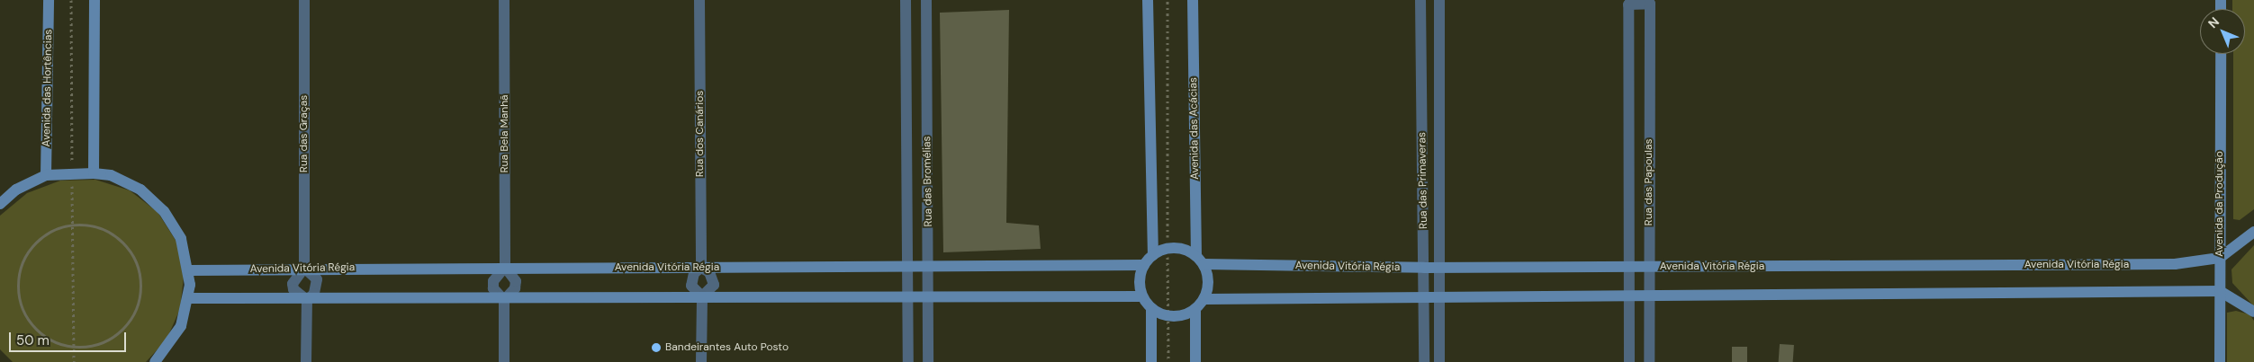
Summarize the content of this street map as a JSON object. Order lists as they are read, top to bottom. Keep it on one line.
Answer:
{"streets":{"street":["Avenida das Hortências","Avenida das Acácias","Rua das Graças","Rua Bela Manhã","Rua dos Canários","Rua das Primaveras","Rua das Bromélias","Rua das Papoulas","Avenida da Produção","Avenida Vitória Régia"]},"crossings":[["Avenida das Acácias","Avenida Vitória Régia"],["Rua das Graças","Avenida Vitória Régia"],["Rua Bela Manhã","Avenida Vitória Régia"],["Rua dos Canários","Avenida Vitória Régia"],["Rua das Primaveras","Avenida Vitória Régia"],["Rua das Bromélias","Avenida Vitória Régia"],["Rua das Papoulas","Avenida Vitória Régia"],["Avenida da Produção","Avenida Vitória Régia"]],"places":["Bandeirantes Auto Posto"],"scale_bar":"50 m","north":"top left"}
